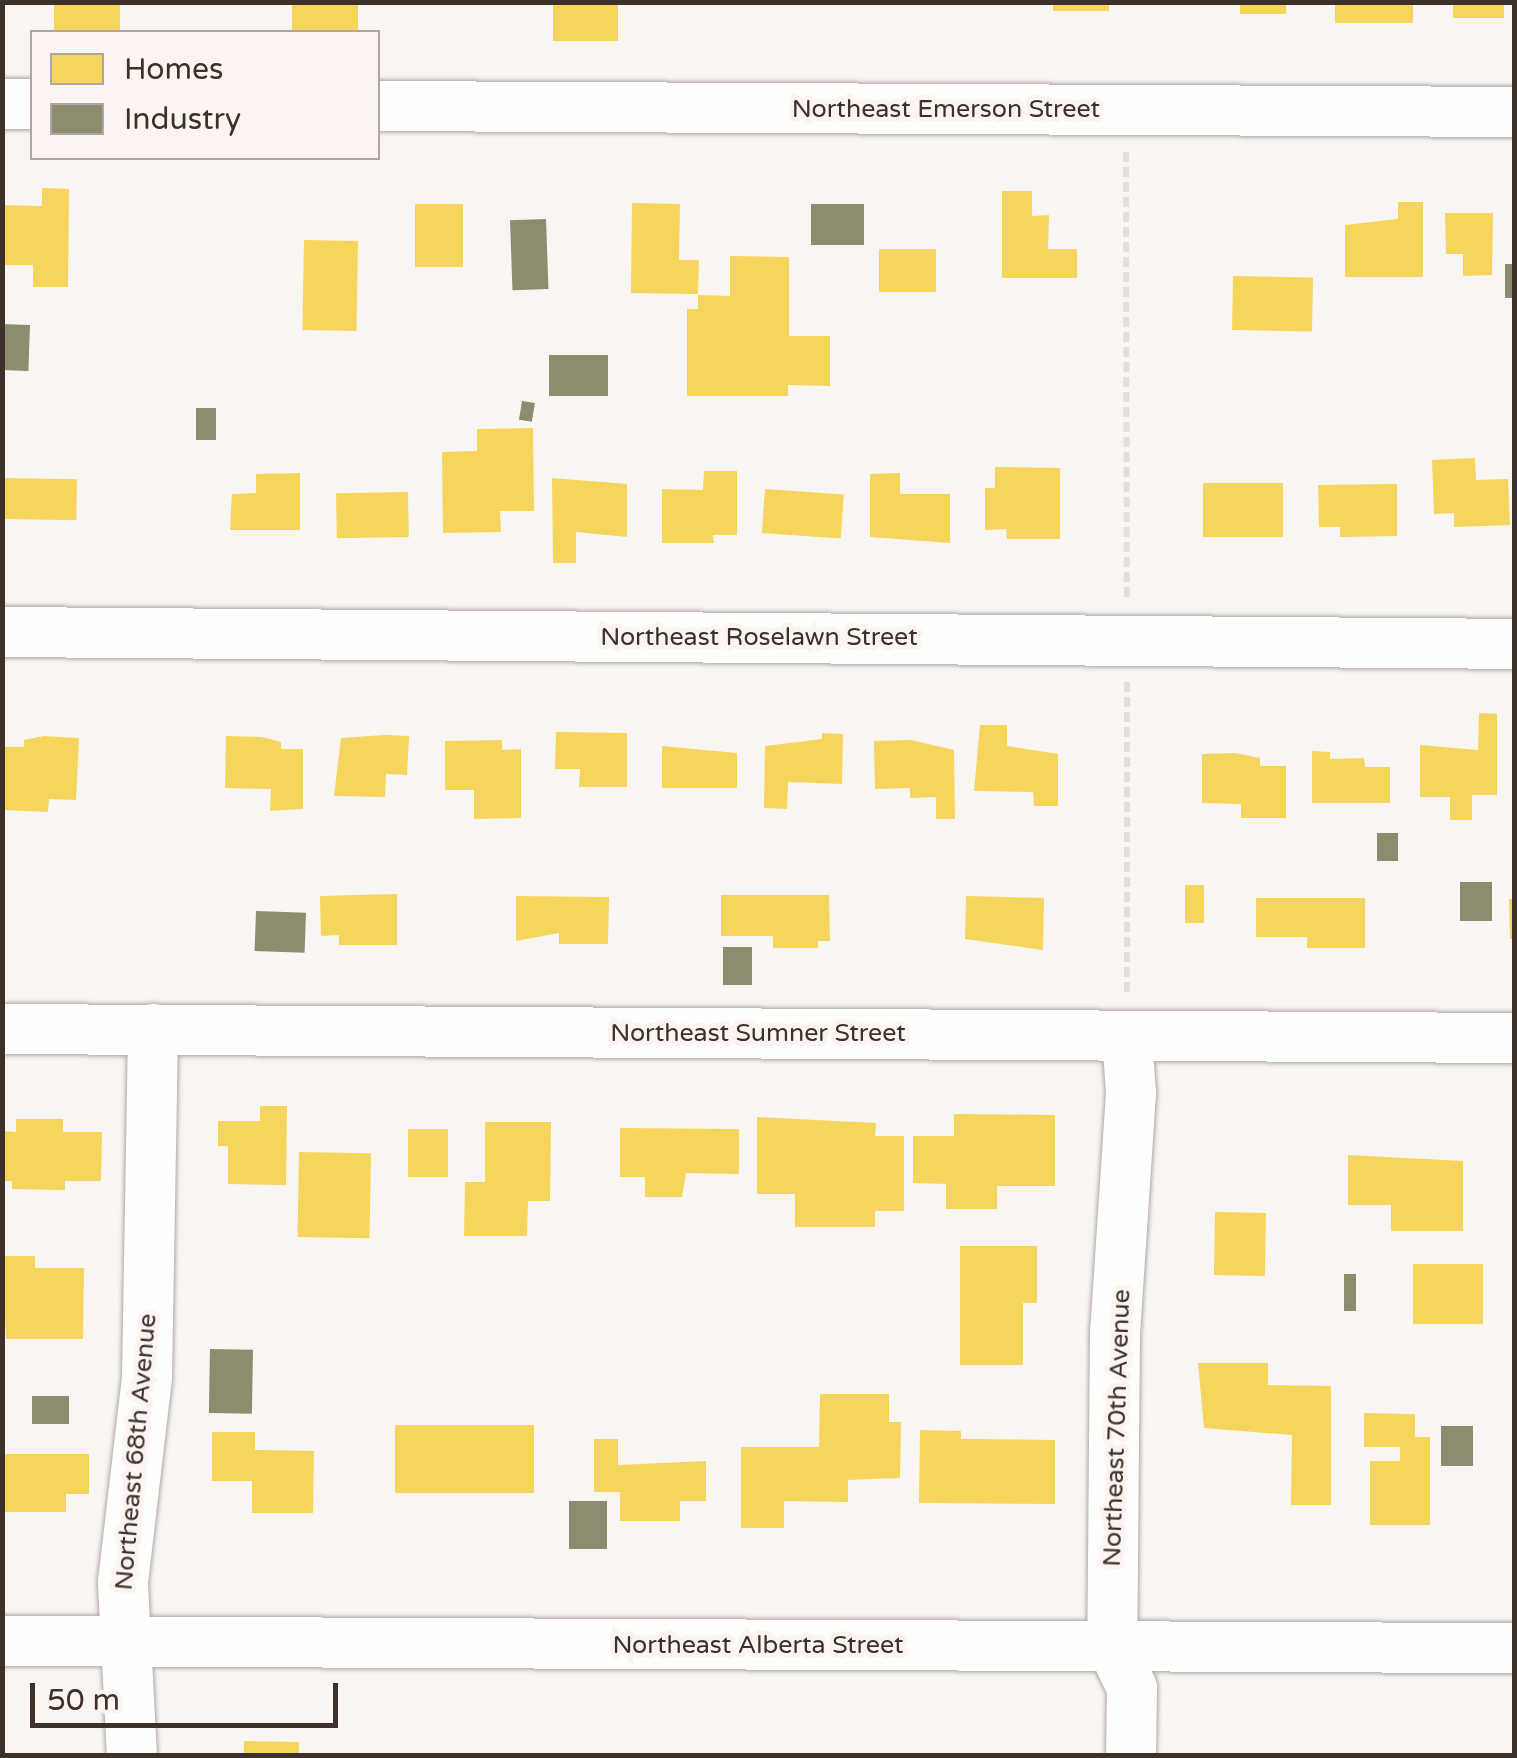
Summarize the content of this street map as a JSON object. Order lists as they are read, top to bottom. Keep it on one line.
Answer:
{"streets":{"street":["Northeast Emerson Street","Northeast Roselawn Street","Northeast Sumner Street","Northeast 70th Avenue","Northeast 68th Avenue","Northeast Alberta Street"]},"crossings":[["Northeast Sumner Street","Northeast 70th Avenue"],["Northeast Sumner Street","Northeast 68th Avenue"],["Northeast 70th Avenue","Northeast Alberta Street"],["Northeast 68th Avenue","Northeast Alberta Street"]],"legend":["Homes","Industry"],"scale_bar":"50 m"}
